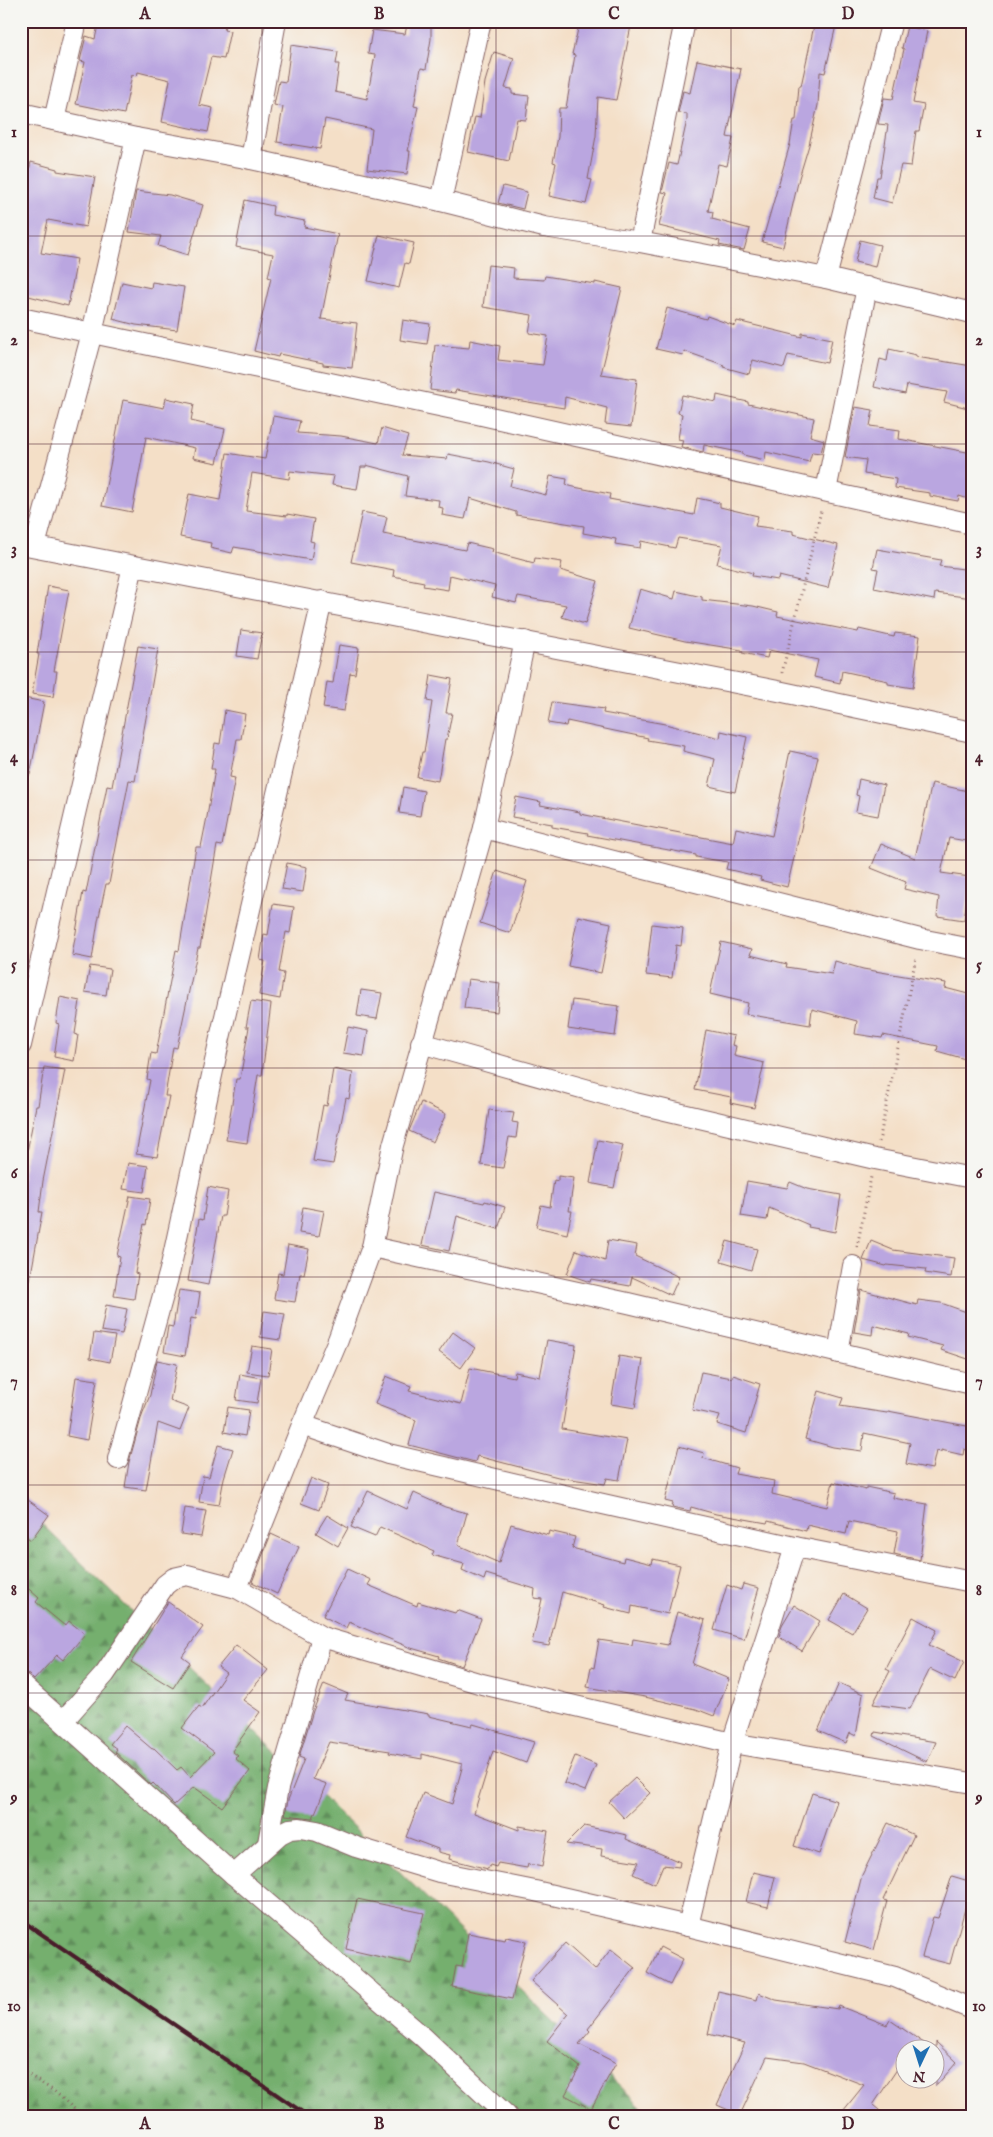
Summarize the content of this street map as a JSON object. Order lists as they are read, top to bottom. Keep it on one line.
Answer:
{"north":"bottom","grid":{"columns":["A","B","C","D"],"rows":["1","2","3","4","5","6","7","8","9","10"]}}
